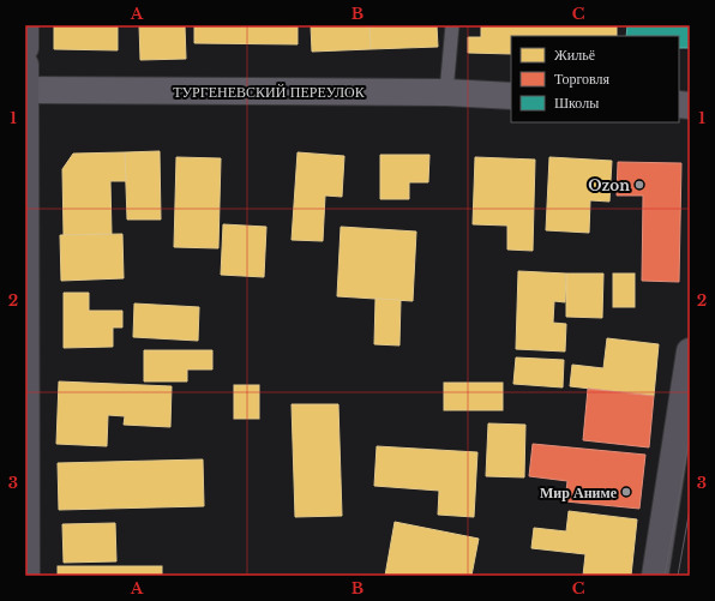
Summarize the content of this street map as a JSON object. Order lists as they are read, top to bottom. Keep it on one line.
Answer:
{"streets":{"street":["ТУРГЕНЕВСКИЙ ПЕРЕУЛОК"]},"places":["Ozon","Мир Аниме"],"legend":["Жильё","Торговля","Школы"],"grid":{"columns":["A","B","C"],"rows":["1","2","3"]}}
